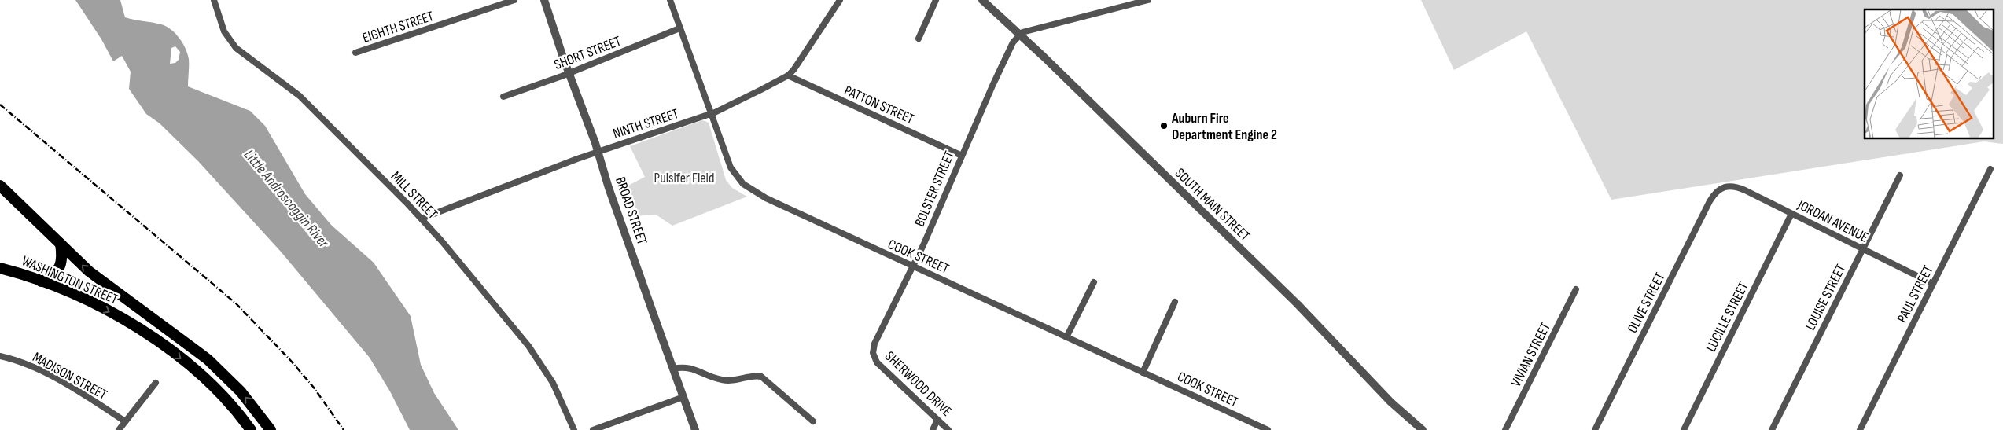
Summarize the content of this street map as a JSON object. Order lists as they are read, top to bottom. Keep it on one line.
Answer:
{"streets":{"highway":["WASHINGTON STREET"],"street":["EIGHTH STREET","SHORT STREET","PATTON STREET","NINTH STREET","BOLSTER STREET","MILL STREET","SOUTH MAIN STREET","BROAD STREET","JORDAN AVENUE","COOK STREET","PAUL STREET","LOUISE STREET","OLIVE STREET","LUCILLE STREET","VIVIAN STREET","MADISON STREET","SHERWOOD DRIVE"]},"crossings":[["SHORT STREET","BROAD STREET"],["SHORT STREET","COOK STREET"],["PATTON STREET","NINTH STREET"],["PATTON STREET","BOLSTER STREET"],["NINTH STREET","MILL STREET"],["NINTH STREET","BROAD STREET"],["NINTH STREET","COOK STREET"],["BOLSTER STREET","SOUTH MAIN STREET"],["BOLSTER STREET","COOK STREET"],["BOLSTER STREET","SHERWOOD DRIVE"],["JORDAN AVENUE","PAUL STREET"],["JORDAN AVENUE","LOUISE STREET"],["JORDAN AVENUE","OLIVE STREET"],["JORDAN AVENUE","LUCILLE STREET"]],"water":["Little Androscoggin River"],"parks":["Pulsifer Field"],"places":["Auburn Fire Department Engine 2"]}
